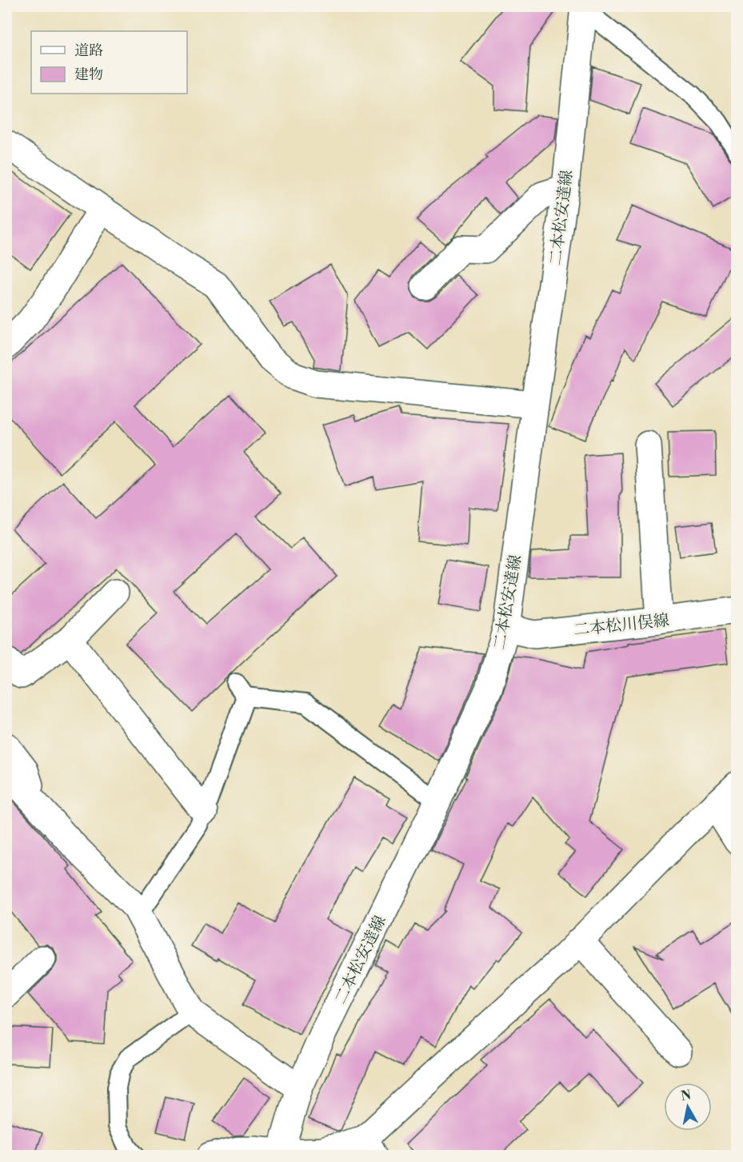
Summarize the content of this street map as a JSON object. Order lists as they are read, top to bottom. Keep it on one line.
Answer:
{"streets":{"street":["二本松安達線","二本松川俣線"]},"crossings":[["二本松安達線","二本松川俣線"]],"legend":["道路","建物"],"north":"top"}
